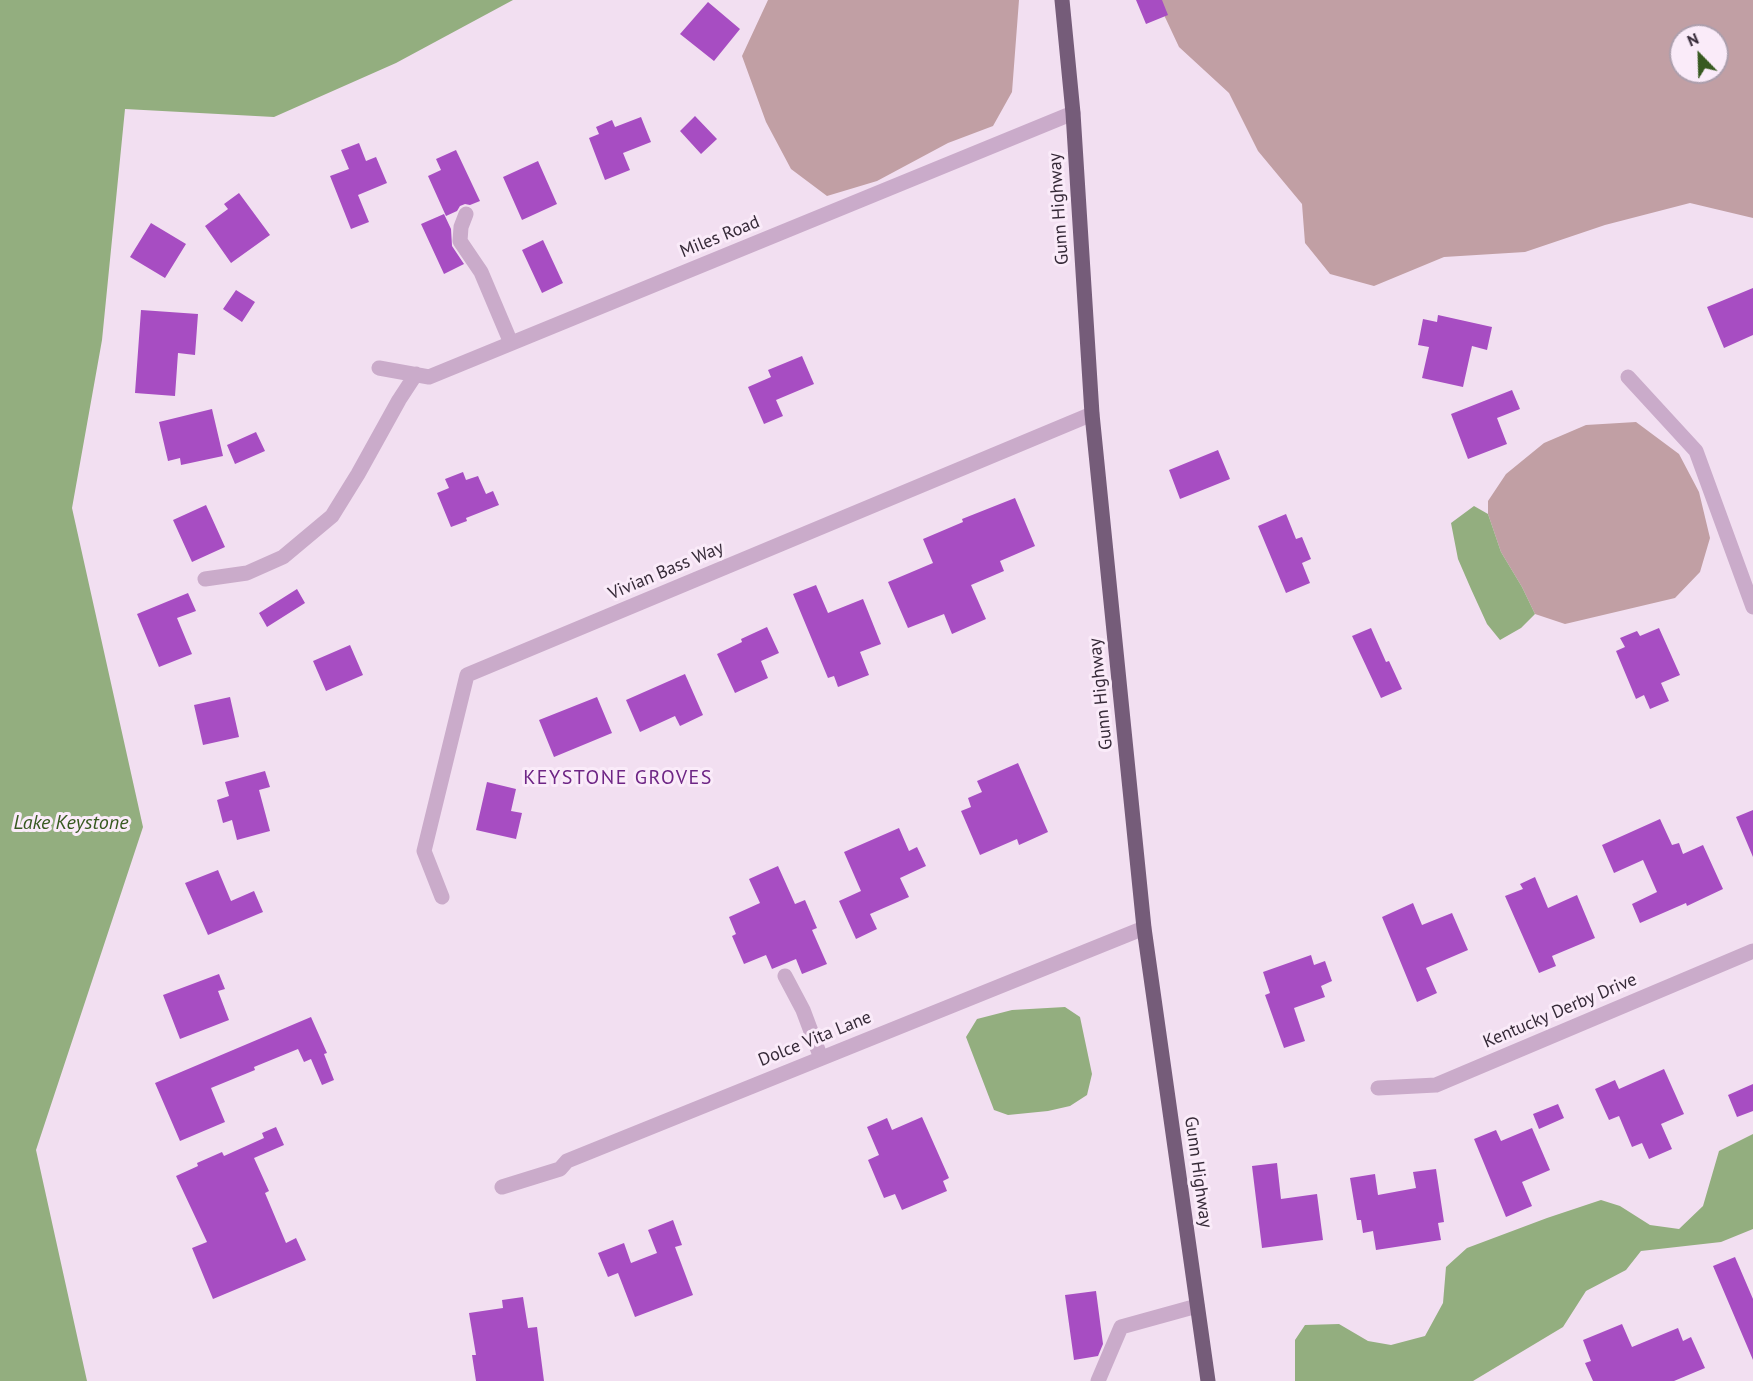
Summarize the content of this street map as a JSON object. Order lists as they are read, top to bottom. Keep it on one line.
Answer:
{"streets":{"main road":["Gunn Highway"],"street":["Miles Road","Vivian Bass Way","Kentucky Derby Drive","Dolce Vita Lane"]},"crossings":[["Gunn Highway","Miles Road"],["Gunn Highway","Vivian Bass Way"],["Gunn Highway","Dolce Vita Lane"]],"districts":["KEYSTONE GROVES"],"water":["Lake Keystone"],"north":"top left"}
